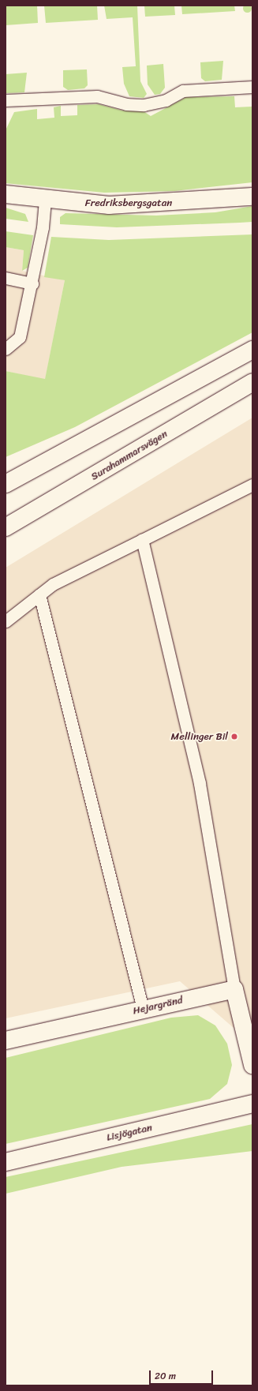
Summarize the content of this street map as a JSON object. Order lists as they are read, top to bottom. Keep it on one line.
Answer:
{"streets":{"street":["Fredriksbergsgatan","Surahammarsvägen","Hejargränd","Lisjögatan"]},"places":["Mellinger Bil"],"scale_bar":"20 m"}
